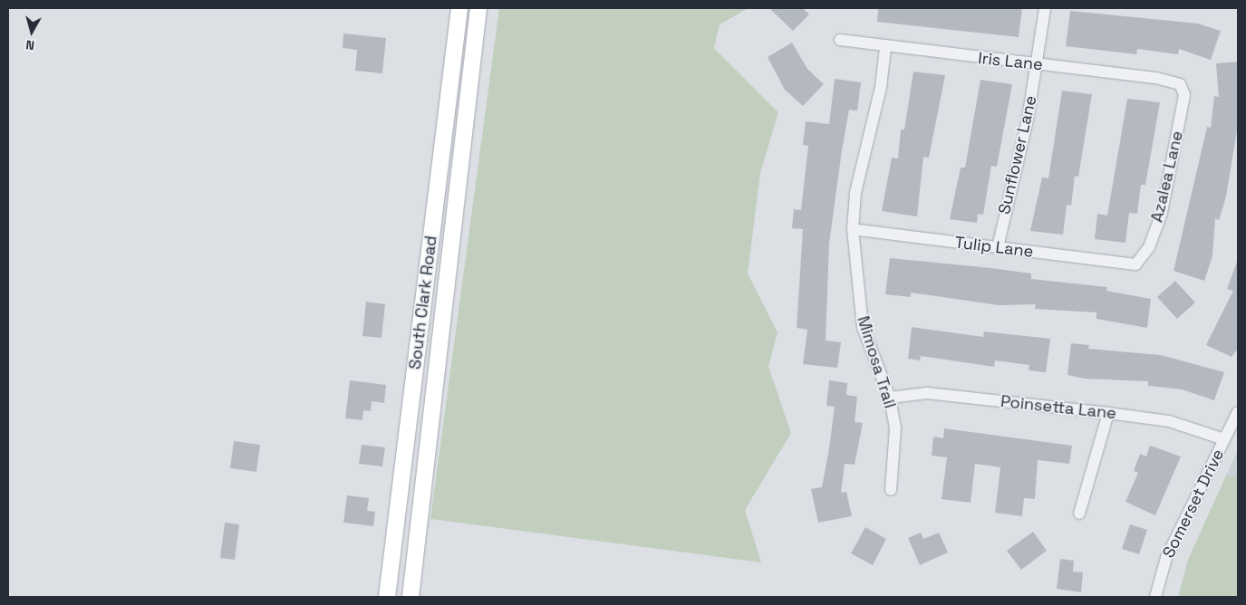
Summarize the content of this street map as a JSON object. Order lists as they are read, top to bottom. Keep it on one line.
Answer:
{"streets":{"main road":["South Clark Road"],"street":["Iris Lane","Sunflower Lane","Azalea Lane","Tulip Lane","Mimosa Trail","Poinsetta Lane","Somerset Drive"]},"crossings":[["Iris Lane","Sunflower Lane"],["Iris Lane","Azalea Lane"],["Iris Lane","Mimosa Trail"],["Sunflower Lane","Tulip Lane"],["Azalea Lane","Tulip Lane"],["Tulip Lane","Mimosa Trail"],["Mimosa Trail","Poinsetta Lane"],["Poinsetta Lane","Somerset Drive"]],"north":"bottom"}
